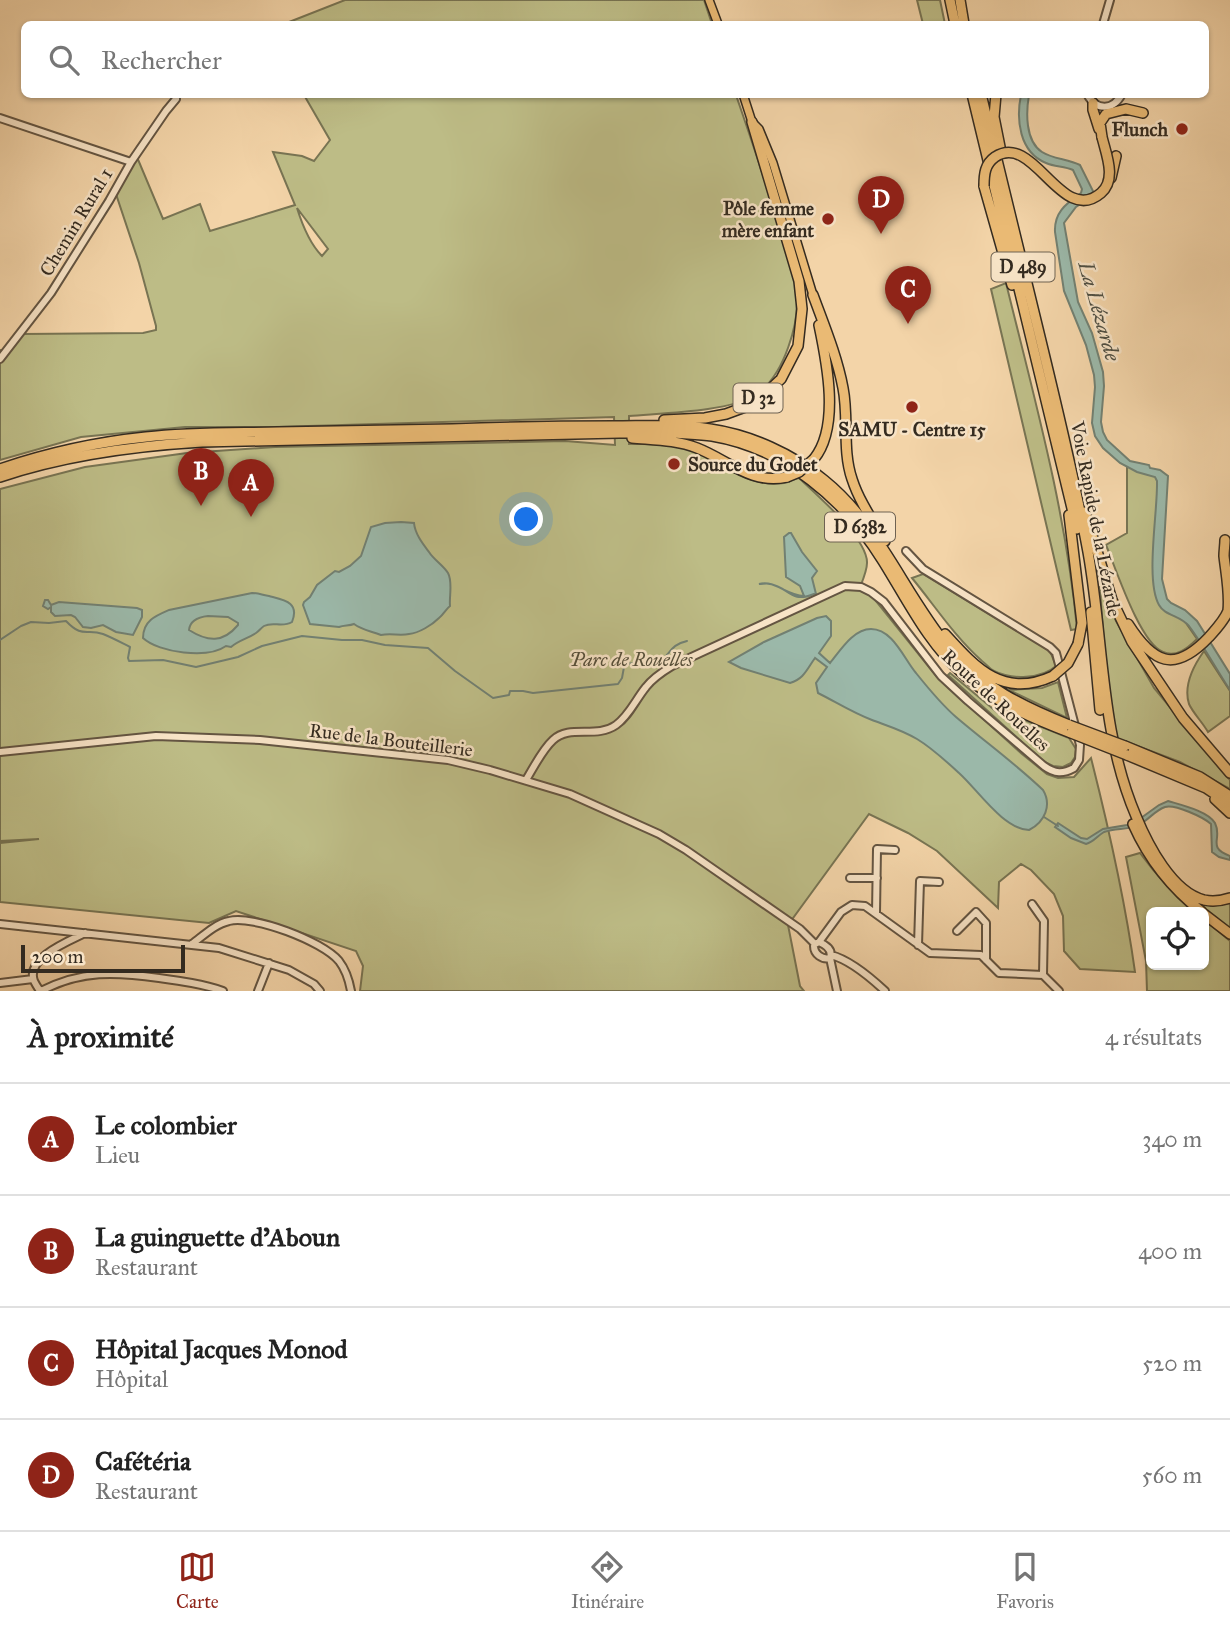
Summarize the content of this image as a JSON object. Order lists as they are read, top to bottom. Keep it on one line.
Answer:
{"streets":{"highway":["D 489","D 32","Voie Rapide de la Lézarde","D 6382"],"street":["Chemin Rural 1","Route de Rouelles","Rue de la Bouteillerie"]},"crossings":[["D 489","Voie Rapide de la Lézarde"],["D 32","D 6382"],["Route de Rouelles","Rue de la Bouteillerie"]],"water":["La Lézarde"],"parks":["Parc de Rouelles"],"places":["Flunch","Pôle femme mère enfant","SAMU - Centre 15","Source du Godet"],"scale_bar":"200 m","page":{"search":"Rechercher","pins":["D","C","B","A"],"scale":"200 m","heading":["À proximité","4 résultats"],"list":[{"mark":"A","name":"Le colombier","note":"Lieu","value":"340 m"},{"mark":"B","name":"La guinguette d'Aboun","note":"Restaurant","value":"400 m"},{"mark":"C","name":"Hôpital Jacques Monod","note":"Hôpital","value":"520 m"},{"mark":"D","name":"Cafétéria","note":"Restaurant","value":"560 m"}],"nav":["Carte","Itinéraire","Favoris"]}}
